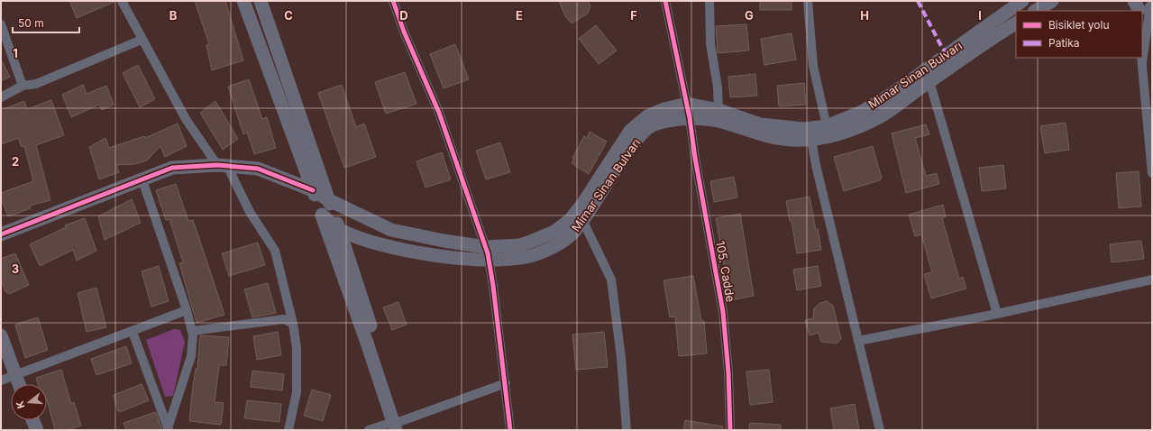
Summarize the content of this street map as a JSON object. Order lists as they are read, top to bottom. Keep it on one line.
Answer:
{"streets":{"main road":["Mimar Sinan Bulvarı"],"street":["105. Cadde"]},"crossings":[["Mimar Sinan Bulvarı","105. Cadde"]],"legend":["Bisiklet yolu","Patika"],"scale_bar":"50 m","north":"left","grid":{"columns":["B","C","D","E","F","G","H","I"],"rows":["1","2","3"]}}
